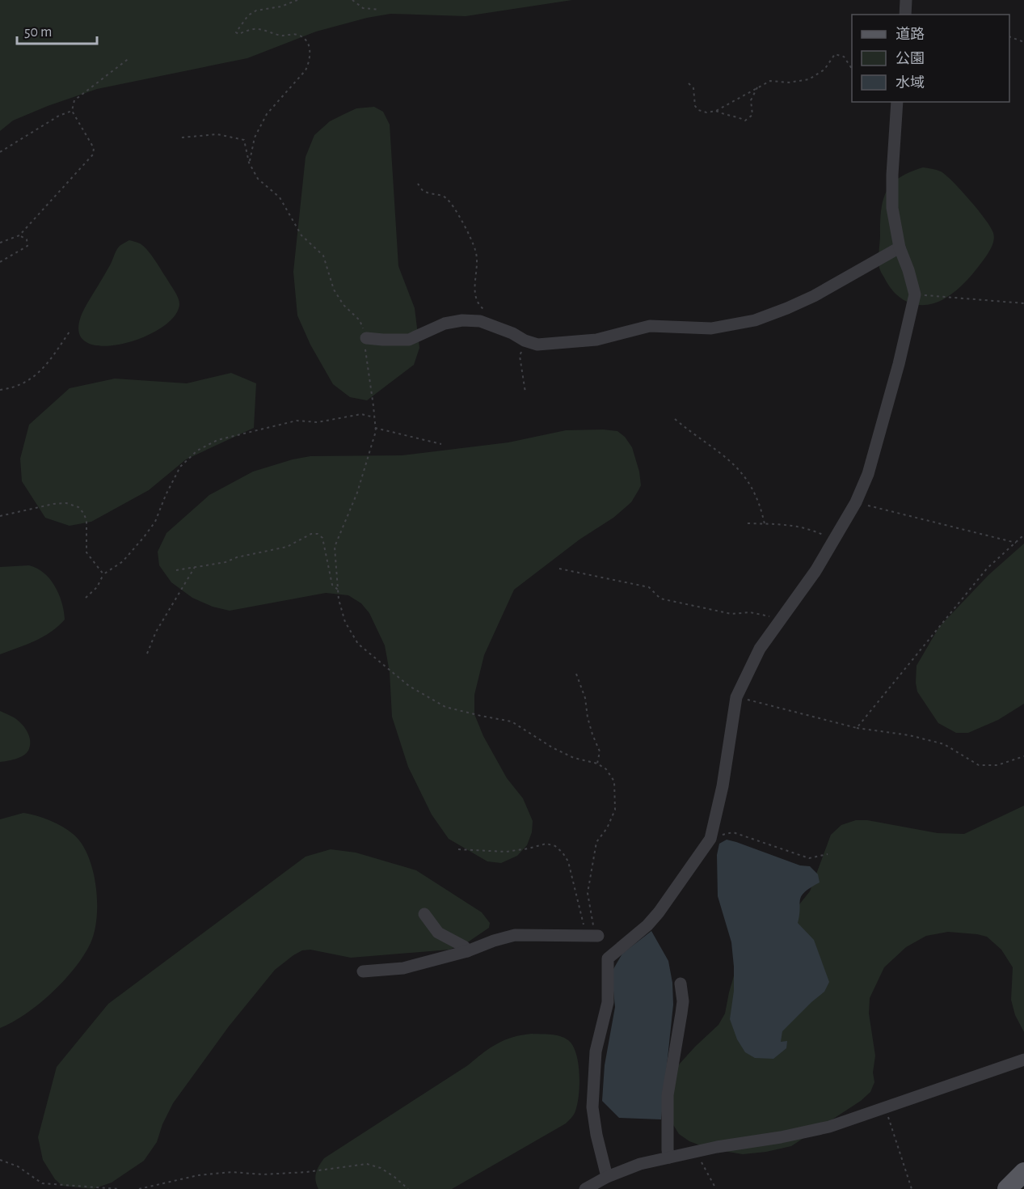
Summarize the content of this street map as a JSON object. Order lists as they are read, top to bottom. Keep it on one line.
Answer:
{"legend":["道路","公園","水域"],"scale_bar":"50 m"}
